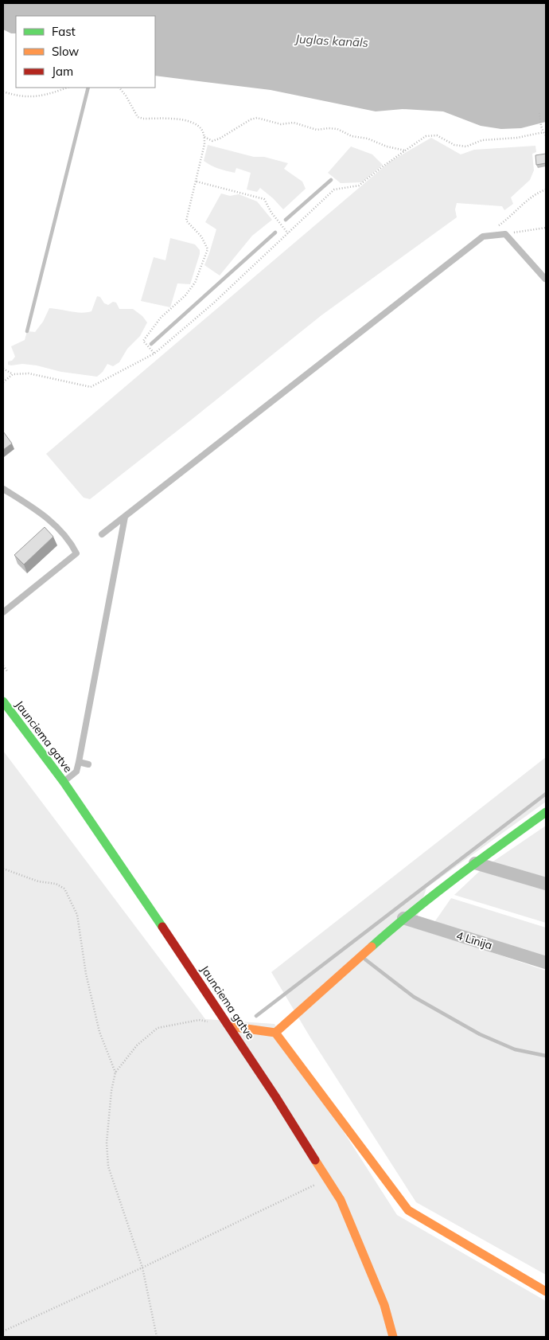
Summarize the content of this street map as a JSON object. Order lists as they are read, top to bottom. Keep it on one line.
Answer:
{"streets":{"street":["Jaunciema gatve","4 Līnija"]},"water":["Juglas kanāls"],"legend":["Fast","Slow","Jam"]}
